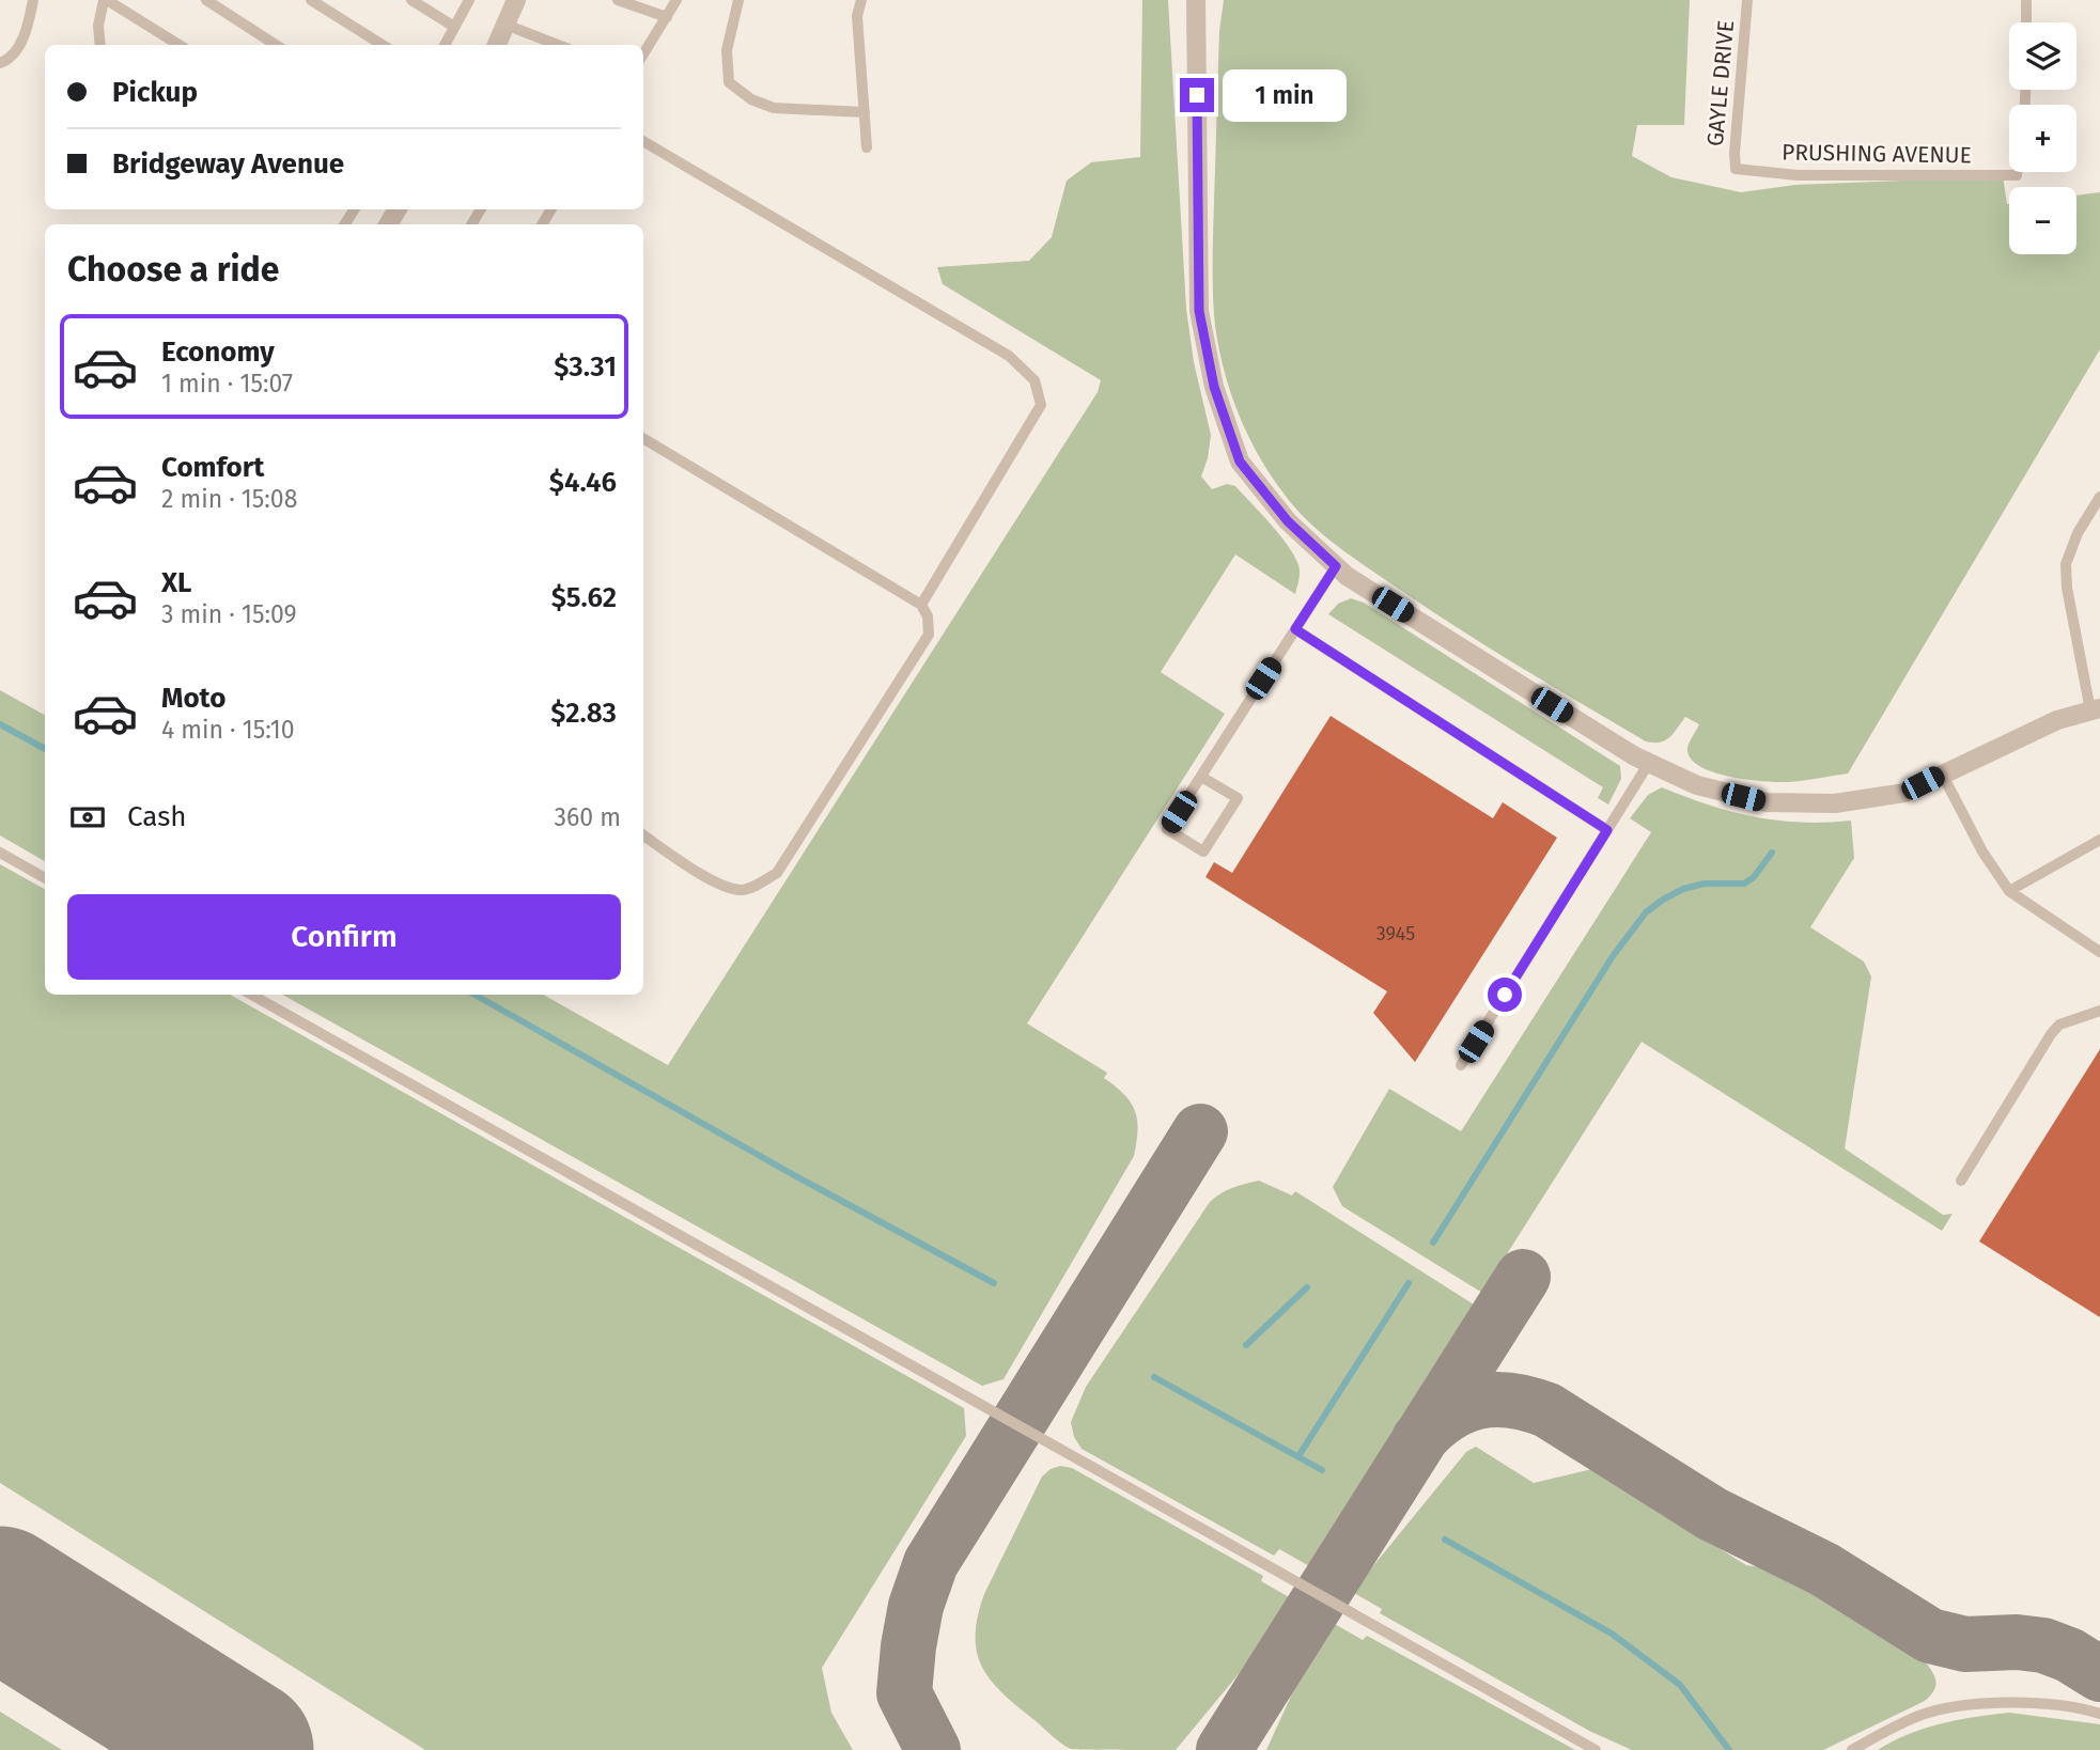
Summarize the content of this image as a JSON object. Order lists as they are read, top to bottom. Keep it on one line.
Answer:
{"streets":{"lane":["GAYLE DRIVE","PRUSHING AVENUE"]},"crossings":[["GAYLE DRIVE","PRUSHING AVENUE"]],"house_numbers":["3945"],"page":{"map_buttons":["+","−"],"banner":["Pickup","Bridgeway Avenue"],"bubble":"1 min","heading":"Choose a ride","list":[{"name":"Economy","note":"1 min · 15:07","value":"$3.31"},{"name":"Comfort","note":"2 min · 15:08","value":"$4.46"},{"name":"XL","note":"3 min · 15:09","value":"$5.62"},{"name":"Moto","note":"4 min · 15:10","value":"$2.83"}],"pay":["Cash","360 m"],"buttons":"Confirm"}}
